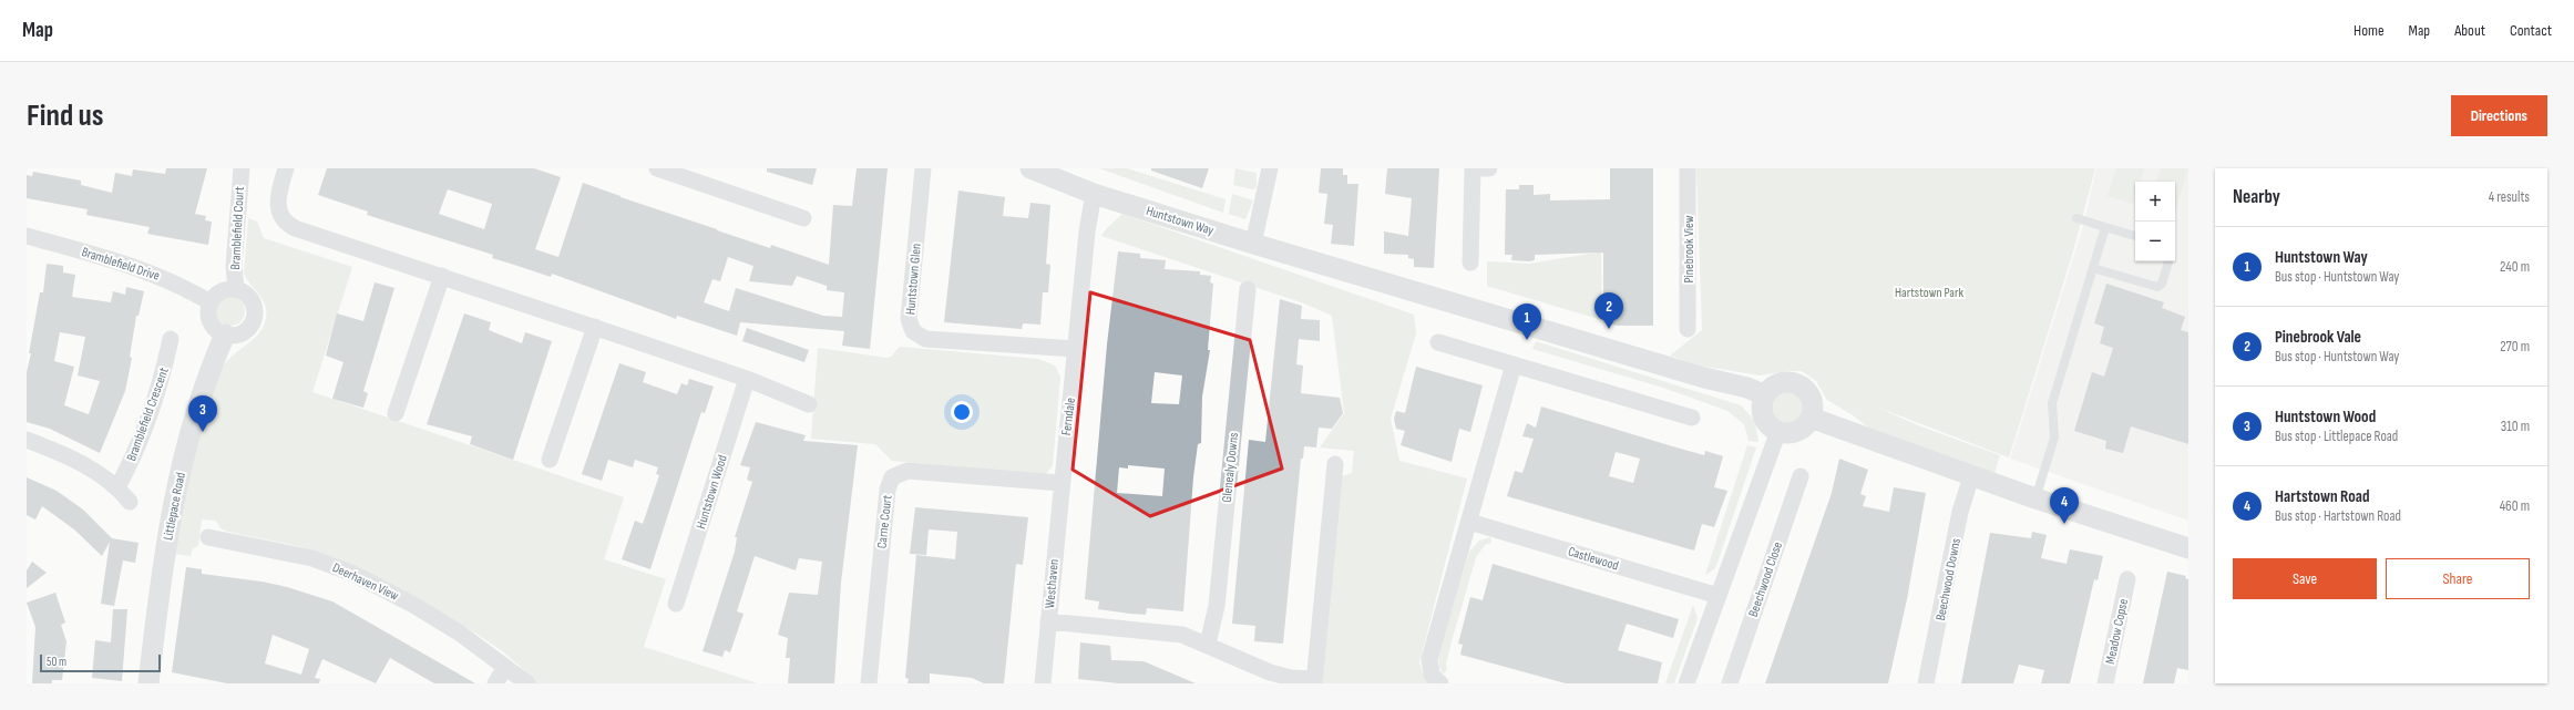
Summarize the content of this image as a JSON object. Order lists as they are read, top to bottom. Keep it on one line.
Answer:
{"streets":{"street":["Huntstown Way","Bramblefield Court","Pinebrook View","Bramblefield Drive","Huntstown Glen","Bramblefield Crescent","Ferndale","Glenealy Downs","Huntstown Wood","Littlepace Road","Carne Court","Castlewood","Beechwood Close","Beechwood Downs","Deerhaven View","Westhaven","Meadow Copse"]},"crossings":[["Huntstown Way","Ferndale"],["Bramblefield Court","Bramblefield Drive"],["Bramblefield Court","Littlepace Road"],["Bramblefield Drive","Littlepace Road"],["Huntstown Glen","Ferndale"],["Ferndale","Carne Court"],["Ferndale","Westhaven"],["Carne Court","Westhaven"]],"parks":["Hartstown Park"],"scale_bar":"50 m","page":{"header":"Map","nav":["Home","Map","About","Contact"],"buttons":["Directions",["Save","Share"]],"title":"Find us","heading":["Nearby","4 results"],"map_buttons":["+","−"],"list":[{"mark":"1","name":"Huntstown Way","note":"Bus stop · Huntstown Way","value":"240 m"},{"mark":"2","name":"Pinebrook Vale","note":"Bus stop · Huntstown Way","value":"270 m"},{"mark":"3","name":"Huntstown Wood","note":"Bus stop · Littlepace Road","value":"310 m"},{"mark":"4","name":"Hartstown Road","note":"Bus stop · Hartstown Road","value":"460 m"}],"pins":["2","1","3","4"],"scale":"50 m"}}
